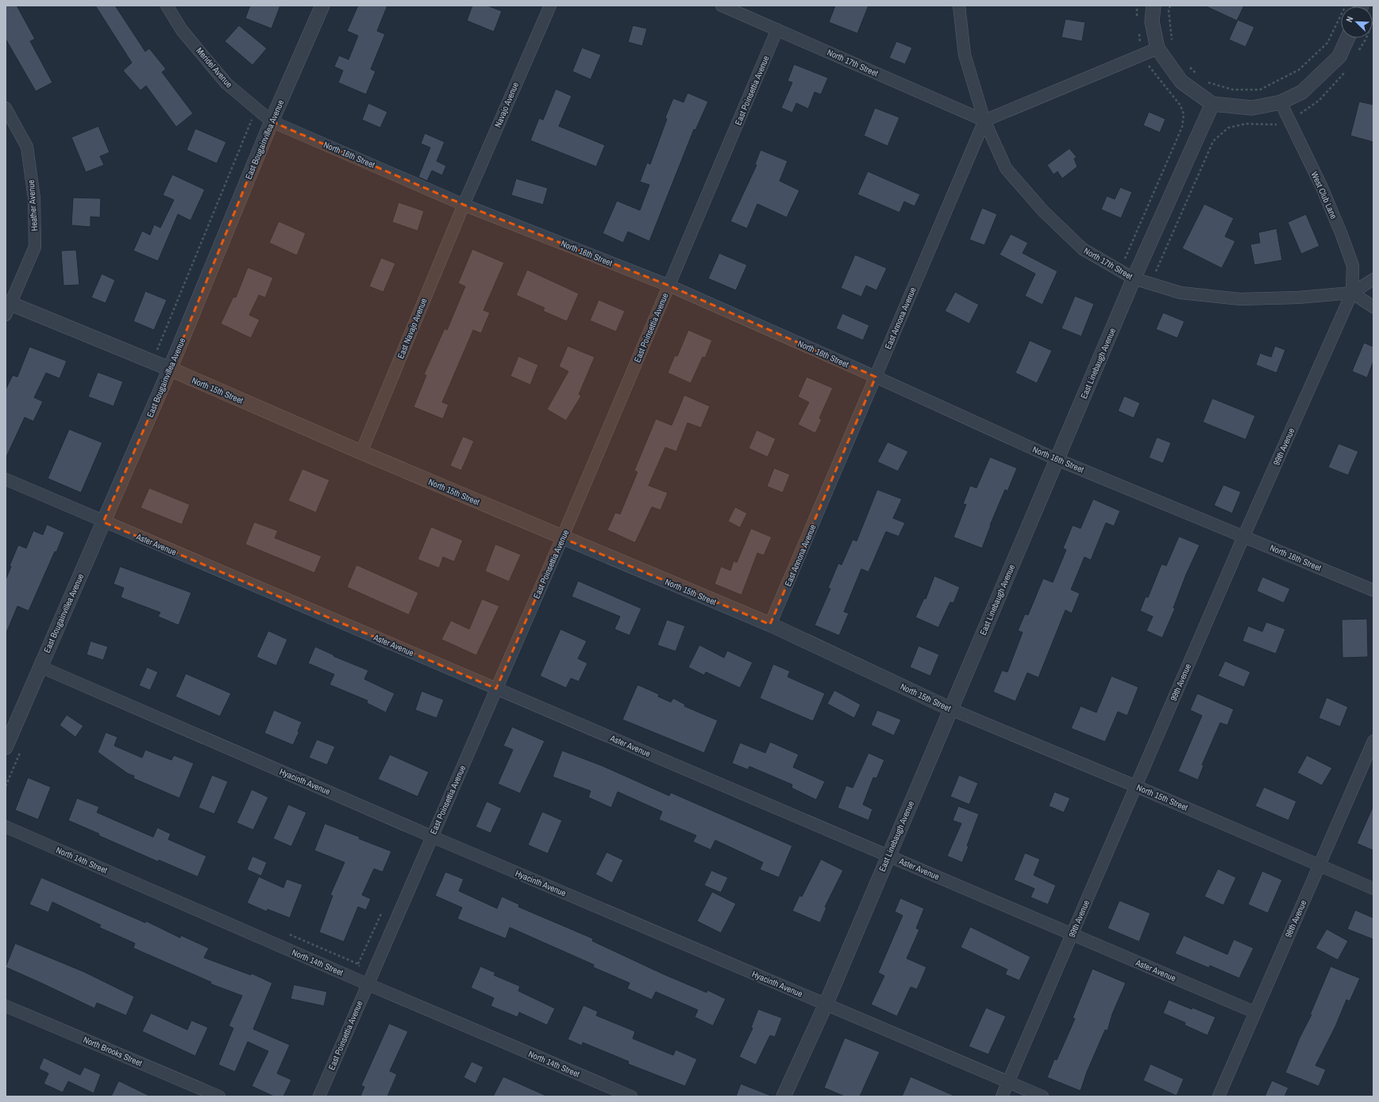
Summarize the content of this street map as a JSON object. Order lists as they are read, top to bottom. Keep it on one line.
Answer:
{"streets":{"street":["North 17th Street","Meridel Avenue","East Poinsettia Avenue","Navajo Avenue","East Bougainvillea Avenue","North 16th Street","West Club Lane","Heather Avenue","East Annona Avenue","East Navajo Avenue","East Linebaugh Avenue","North 15th Street","99th Avenue","Aster Avenue","Hyacinth Avenue","North 14th Street","98th Avenue","North Brooks Street"]},"crossings":[["North 17th Street","East Poinsettia Avenue"],["North 17th Street","West Club Lane"],["North 17th Street","East Annona Avenue"],["North 17th Street","East Linebaugh Avenue"],["North 17th Street","99th Avenue"],["Meridel Avenue","East Bougainvillea Avenue"],["Meridel Avenue","North 16th Street"],["East Poinsettia Avenue","North 16th Street"],["East Poinsettia Avenue","North 15th Street"],["East Poinsettia Avenue","Aster Avenue"],["East Poinsettia Avenue","Hyacinth Avenue"],["East Poinsettia Avenue","North 14th Street"],["Navajo Avenue","North 16th Street"],["Navajo Avenue","East Navajo Avenue"],["East Bougainvillea Avenue","North 16th Street"],["East Bougainvillea Avenue","North 15th Street"],["East Bougainvillea Avenue","Aster Avenue"],["East Bougainvillea Avenue","Hyacinth Avenue"],["North 16th Street","East Annona Avenue"],["North 16th Street","East Navajo Avenue"],["North 16th Street","East Linebaugh Avenue"],["North 16th Street","99th Avenue"],["West Club Lane","99th Avenue"],["Heather Avenue","North 15th Street"],["East Annona Avenue","North 15th Street"],["East Navajo Avenue","North 15th Street"],["East Linebaugh Avenue","North 15th Street"],["East Linebaugh Avenue","Aster Avenue"],["East Linebaugh Avenue","Hyacinth Avenue"],["North 15th Street","99th Avenue"],["North 15th Street","98th Avenue"],["99th Avenue","Aster Avenue"],["99th Avenue","Hyacinth Avenue"],["Aster Avenue","98th Avenue"]],"north":"top left"}
